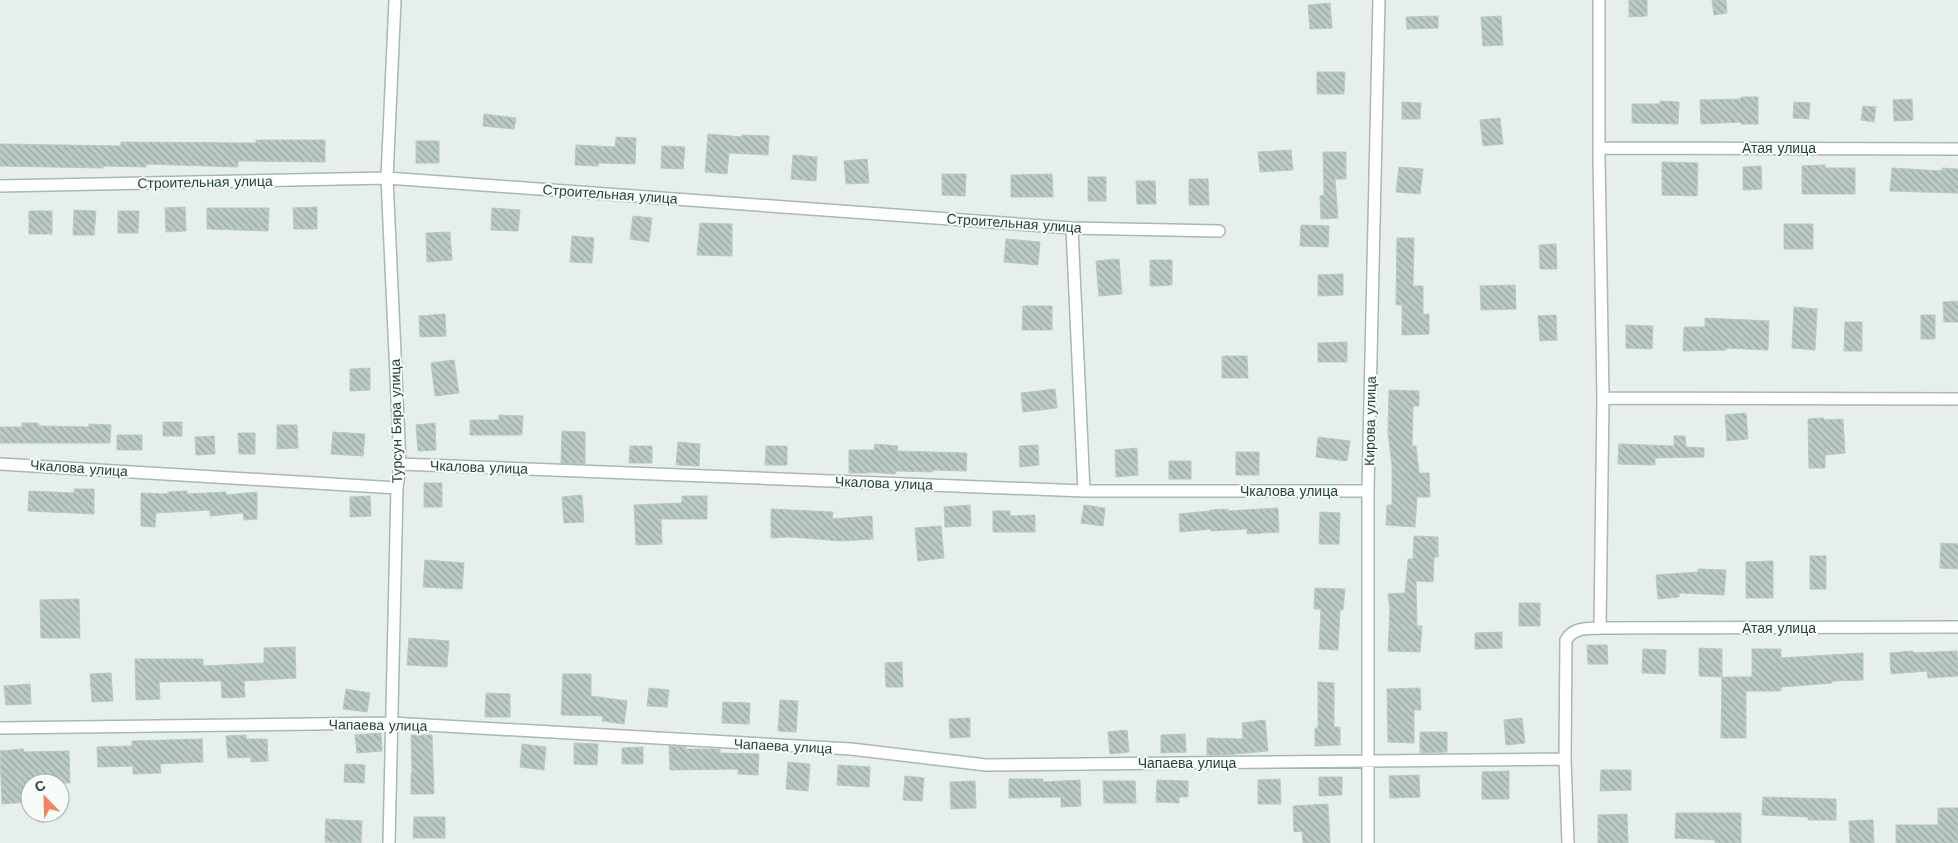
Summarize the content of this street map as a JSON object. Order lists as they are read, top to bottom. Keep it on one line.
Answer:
{"streets":{"street":["Атая улица","Строительная улица","Турсун Бяра улица","Кирова улица","Чкалова улица","Чапаева улица"]},"crossings":[["Атая улица","Чапаева улица"],["Строительная улица","Турсун Бяра улица"],["Турсун Бяра улица","Чкалова улица"],["Турсун Бяра улица","Чапаева улица"],["Кирова улица","Чкалова улица"],["Кирова улица","Чапаева улица"]],"north":"top left"}
